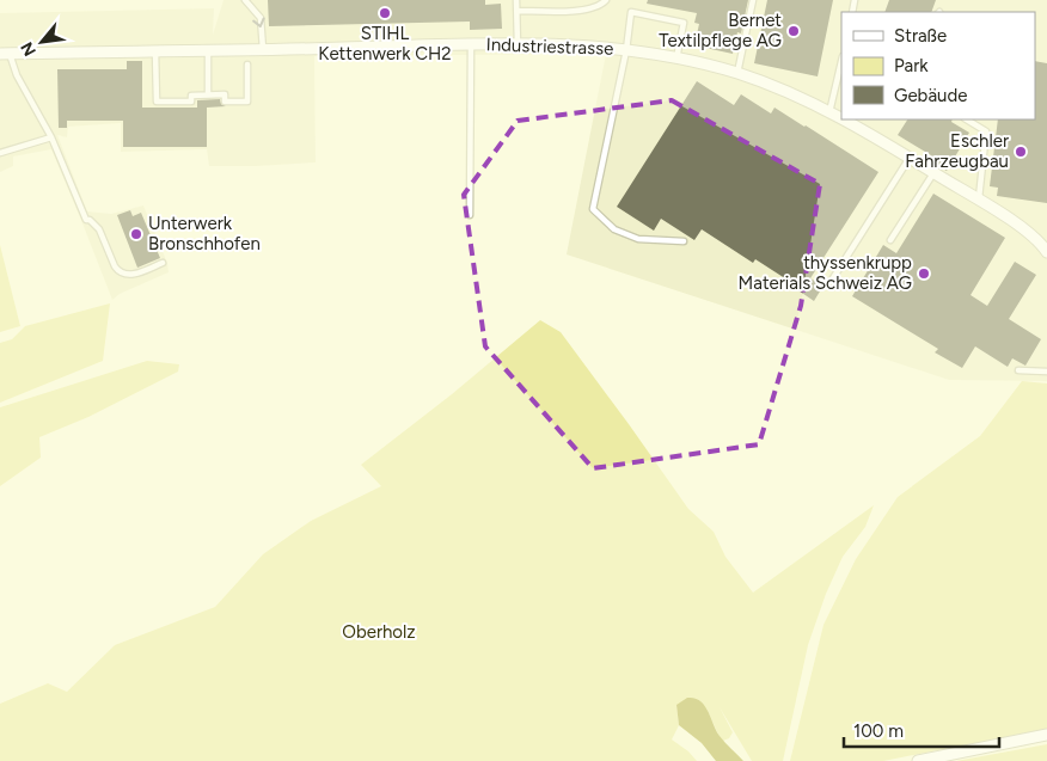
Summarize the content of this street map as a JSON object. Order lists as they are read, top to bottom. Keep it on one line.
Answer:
{"streets":{"street":["Industriestrasse"]},"parks":["Oberholz"],"places":["STIHL Kettenwerk CH2","Bernet Textilpflege AG","Eschler Fahrzeugbau","Unterwerk Bronschhofen","thyssenkrupp Materials Schweiz AG"],"legend":["Straße","Park","Gebäude"],"scale_bar":"100 m","north":"bottom left"}
